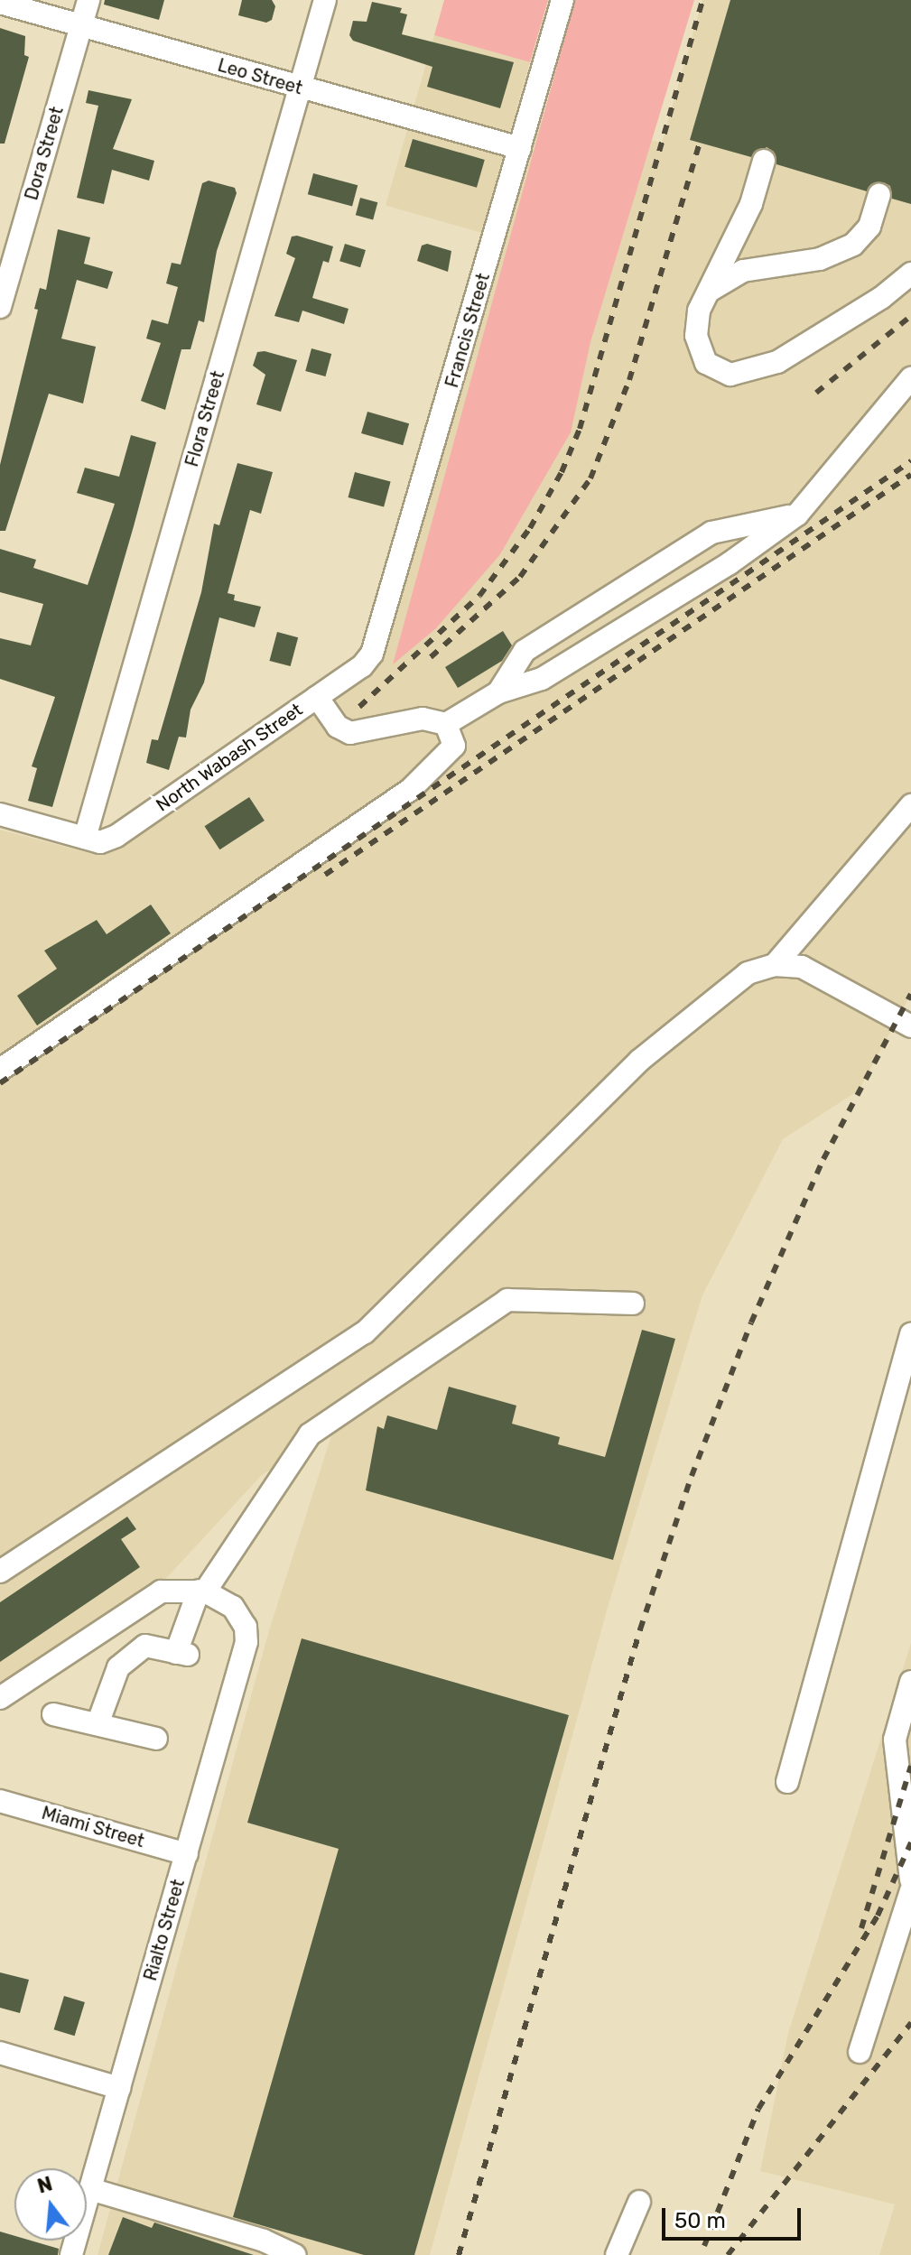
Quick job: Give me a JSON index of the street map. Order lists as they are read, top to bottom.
{
  "streets": {
    "street": [
      "Leo Street",
      "Dora Street",
      "Francis Street",
      "Flora Street",
      "North Wabash Street",
      "Miami Street",
      "Rialto Street"
    ]
  },
  "crossings": [
    ["Leo Street", "Dora Street"],
    ["Leo Street", "Francis Street"],
    ["Leo Street", "Flora Street"],
    ["Francis Street", "North Wabash Street"],
    ["Flora Street", "North Wabash Street"],
    ["Miami Street", "Rialto Street"]
  ],
  "scale_bar": "50 m",
  "north": "top"
}
